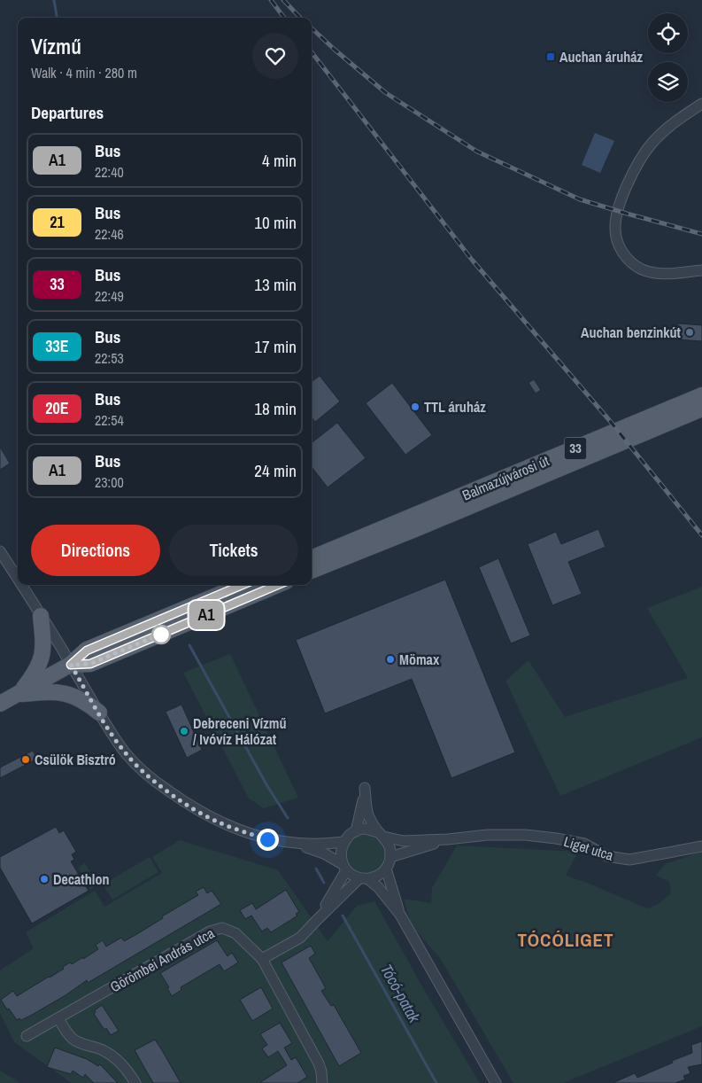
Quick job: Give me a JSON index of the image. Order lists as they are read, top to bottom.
{
  "streets": {
    "main road": ["33", "Balmazújvárosi út"],
    "street": ["Liget utca", "Görömbei András utca"]
  },
  "districts": ["TÓCÓLIGET"],
  "water": ["Tócó-patak"],
  "places": {
    "transit": ["Auchan áruház"],
    "other": [
      "Auchan benzinkút",
      "TTL áruház",
      "Mömax",
      "Debreceni Vízmű / Ivóvíz Hálózat",
      "Csülök Bisztró",
      "Decathlon"
    ]
  },
  "lines": ["bus line A1"],
  "page": {
    "on_map": "A1",
    "heading": [
      ["Vízmű", "Walk · 4 min · 280 m"],
      "Departures"
    ],
    "list": [
      {
        "mark": "A1",
        "name": "Bus",
        "note": "22:40",
        "value": "4 min"
      },
      {
        "mark": "21",
        "name": "Bus",
        "note": "22:46",
        "value": "10 min"
      },
      {
        "mark": "33",
        "name": "Bus",
        "note": "22:49",
        "value": "13 min"
      },
      {
        "mark": "33E",
        "name": "Bus",
        "note": "22:53",
        "value": "17 min"
      },
      {
        "mark": "20E",
        "name": "Bus",
        "note": "22:54",
        "value": "18 min"
      },
      {
        "mark": "A1",
        "name": "Bus",
        "note": "23:00",
        "value": "24 min"
      }
    ],
    "buttons": ["Directions", "Tickets"]
  }
}
